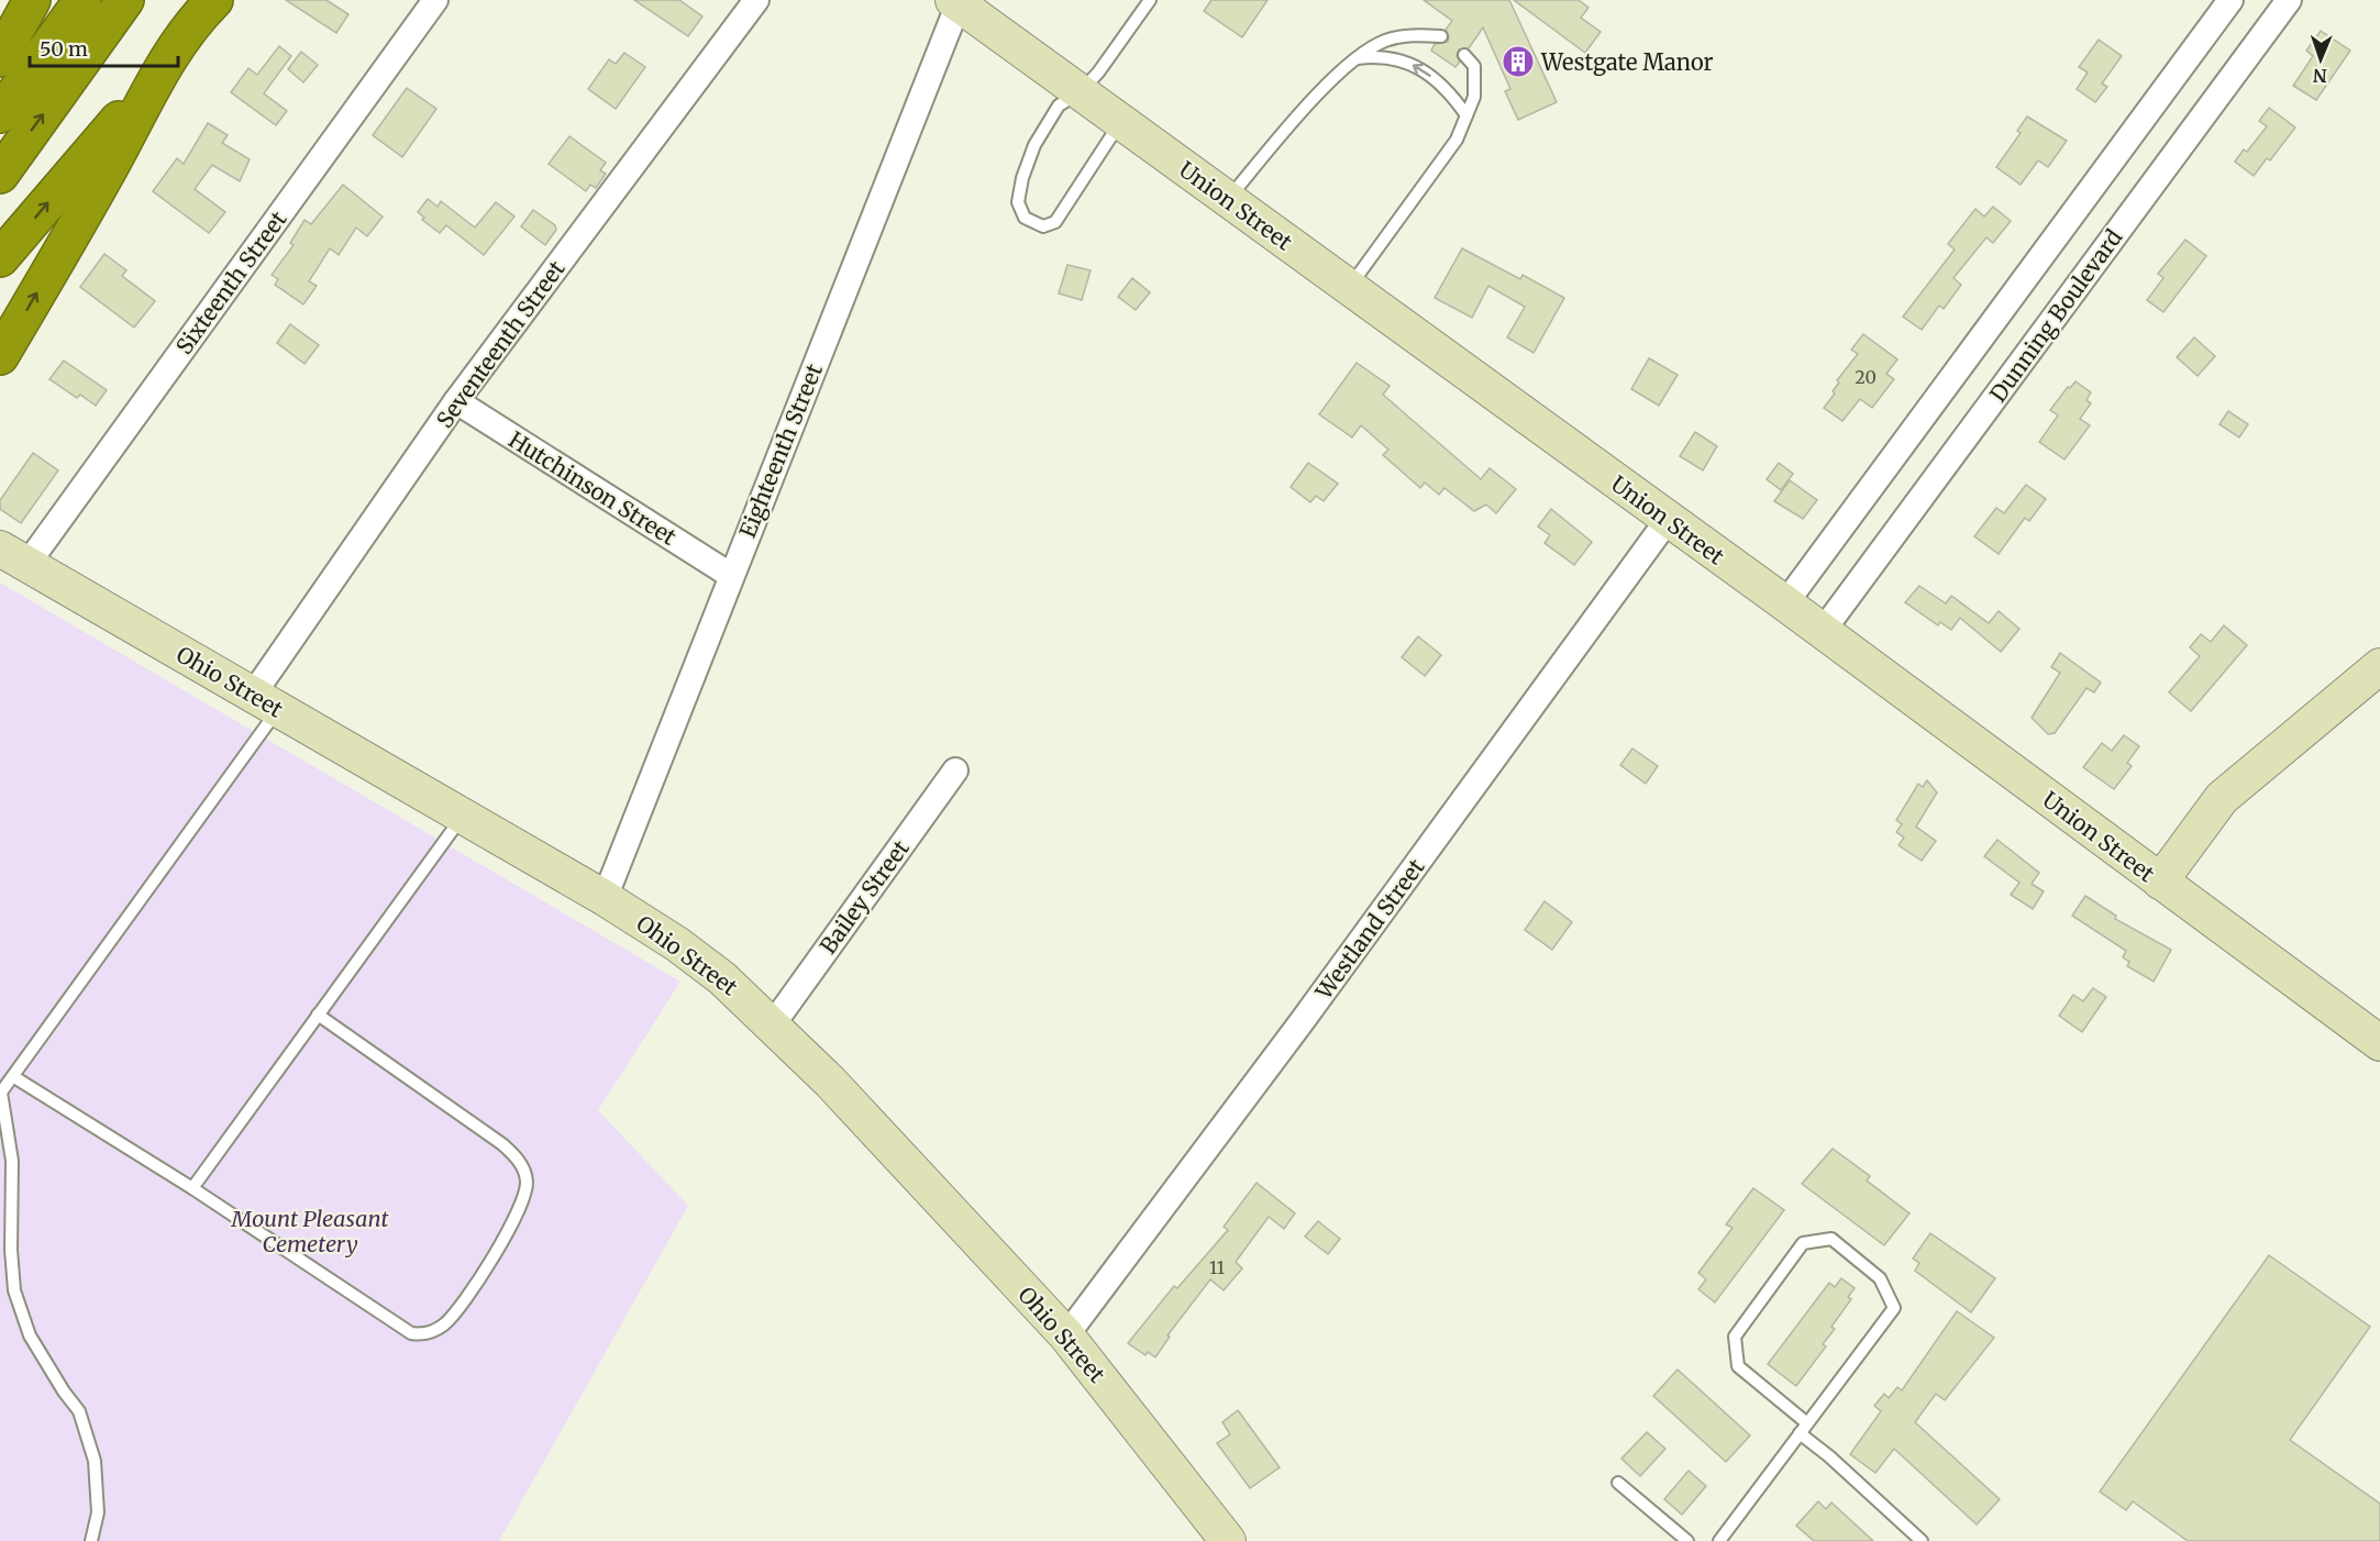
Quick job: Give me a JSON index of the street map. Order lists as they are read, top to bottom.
{
  "streets": {
    "main road": ["Union Street", "Ohio Street"],
    "street": [
      "Sixteenth Street",
      "Dunning Boulevard",
      "Seventeenth Street",
      "Eighteenth Street",
      "Hutchinson Street",
      "Bailey Street",
      "Westland Street"
    ]
  },
  "crossings": [
    ["Union Street", "Dunning Boulevard"],
    ["Union Street", "Eighteenth Street"],
    ["Union Street", "Westland Street"],
    ["Sixteenth Street", "Ohio Street"],
    ["Seventeenth Street", "Hutchinson Street"],
    ["Seventeenth Street", "Ohio Street"],
    ["Eighteenth Street", "Hutchinson Street"],
    ["Eighteenth Street", "Ohio Street"],
    ["Ohio Street", "Bailey Street"],
    ["Ohio Street", "Westland Street"]
  ],
  "parks": ["Mount Pleasant Cemetery"],
  "places": {
    "building": ["Westgate Manor"]
  },
  "house_numbers": ["20", "11"],
  "scale_bar": "50 m",
  "north": "bottom"
}
